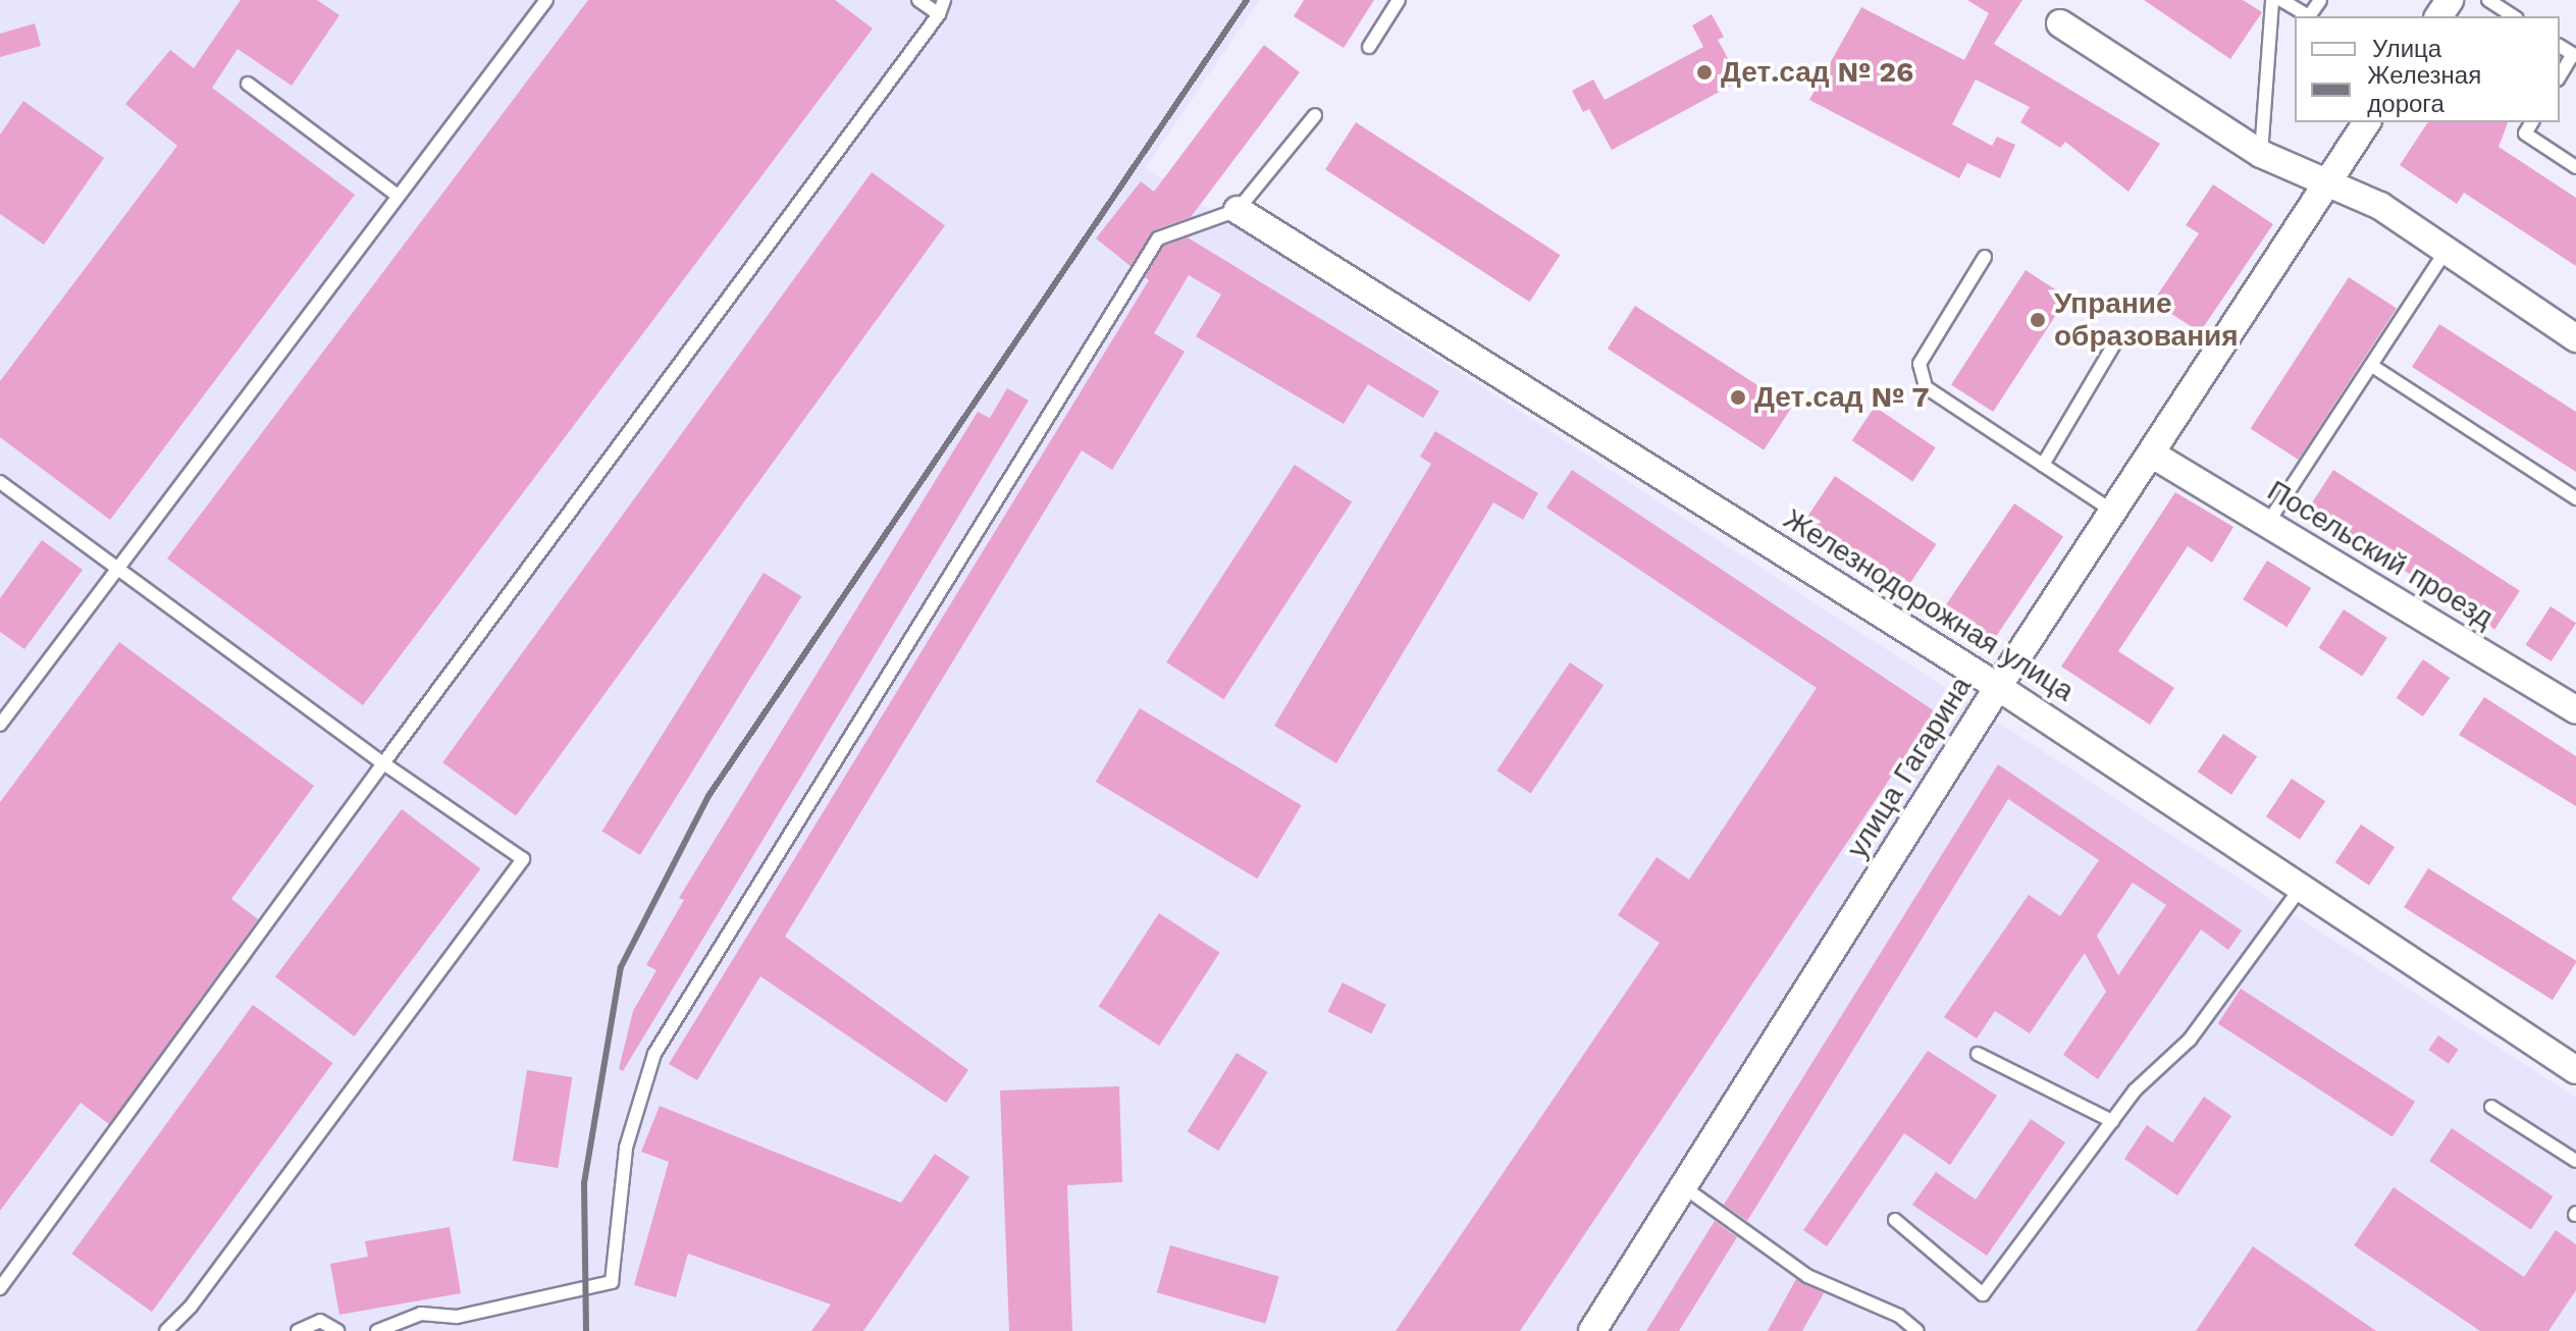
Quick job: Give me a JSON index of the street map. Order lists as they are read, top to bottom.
{
  "streets": {
    "street": ["Посельский проезд", "Железнодорожная улица", "улица Гагарина"]
  },
  "crossings": [
    ["Посельский проезд", "улица Гагарина"],
    ["Железнодорожная улица", "улица Гагарина"]
  ],
  "places": ["Дет.сад № 26", "Упрание образования", "Дет.сад № 7"],
  "legend": ["Улица", "Железная дорога"]
}
